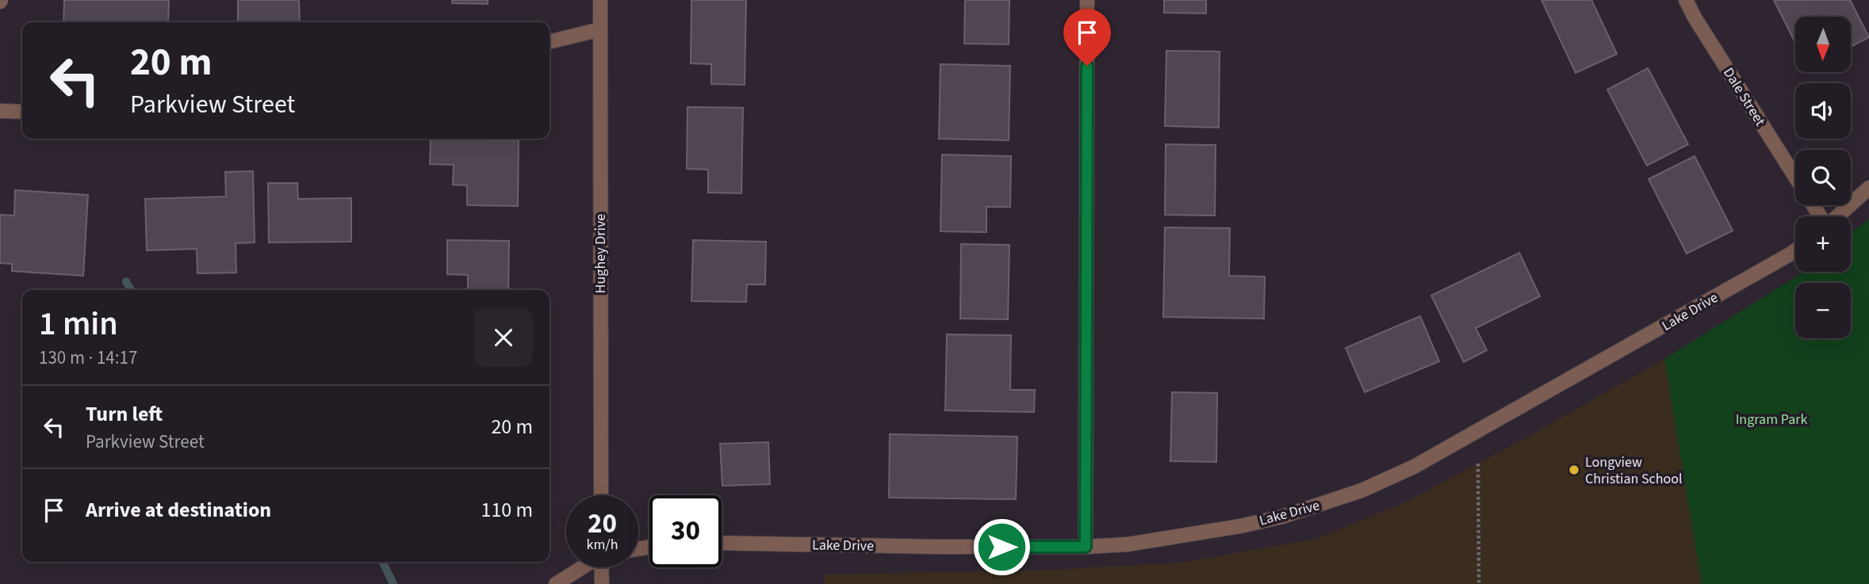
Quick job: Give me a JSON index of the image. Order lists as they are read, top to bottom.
{
  "streets": {
    "street": ["Dale Street", "Hughey Drive", "Lake Drive"]
  },
  "parks": ["Ingram Park"],
  "places": ["Longview Christian School"],
  "north": "bottom",
  "page": {
    "map_buttons": ["+", "−"],
    "turn": ["20 m", "Parkview Street"],
    "heading": ["1 min", "130 m · 14:17"],
    "list": [
      {
        "name": "Turn left",
        "note": "Parkview Street",
        "value": "20 m"
      },
      {
        "name": "Arrive at destination",
        "value": "110 m"
      }
    ],
    "speed": "20 km/h",
    "limit": "30"
  }
}
